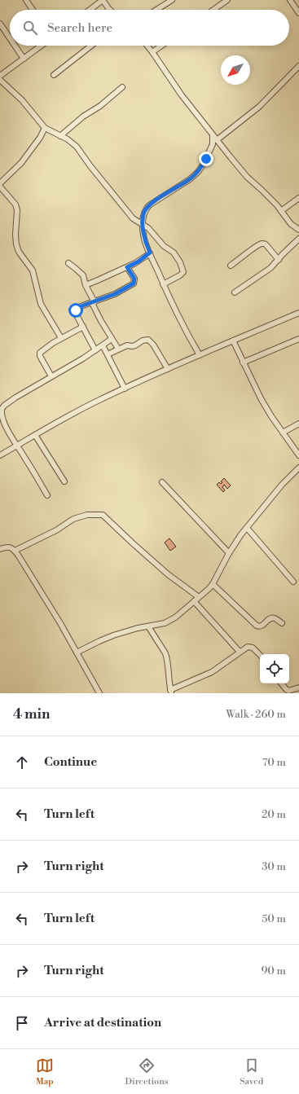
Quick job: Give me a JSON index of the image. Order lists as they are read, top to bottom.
{
  "north": "bottom left",
  "page": {
    "search": "Search here",
    "heading": ["4 min", "Walk · 260 m"],
    "list": [
      ["Continue", "70 m"],
      ["Turn left", "20 m"],
      ["Turn right", "30 m"],
      ["Turn left", "50 m"],
      ["Turn right", "90 m"],
      "Arrive at destination"
    ],
    "nav": ["Map", "Directions", "Saved"]
  }
}
